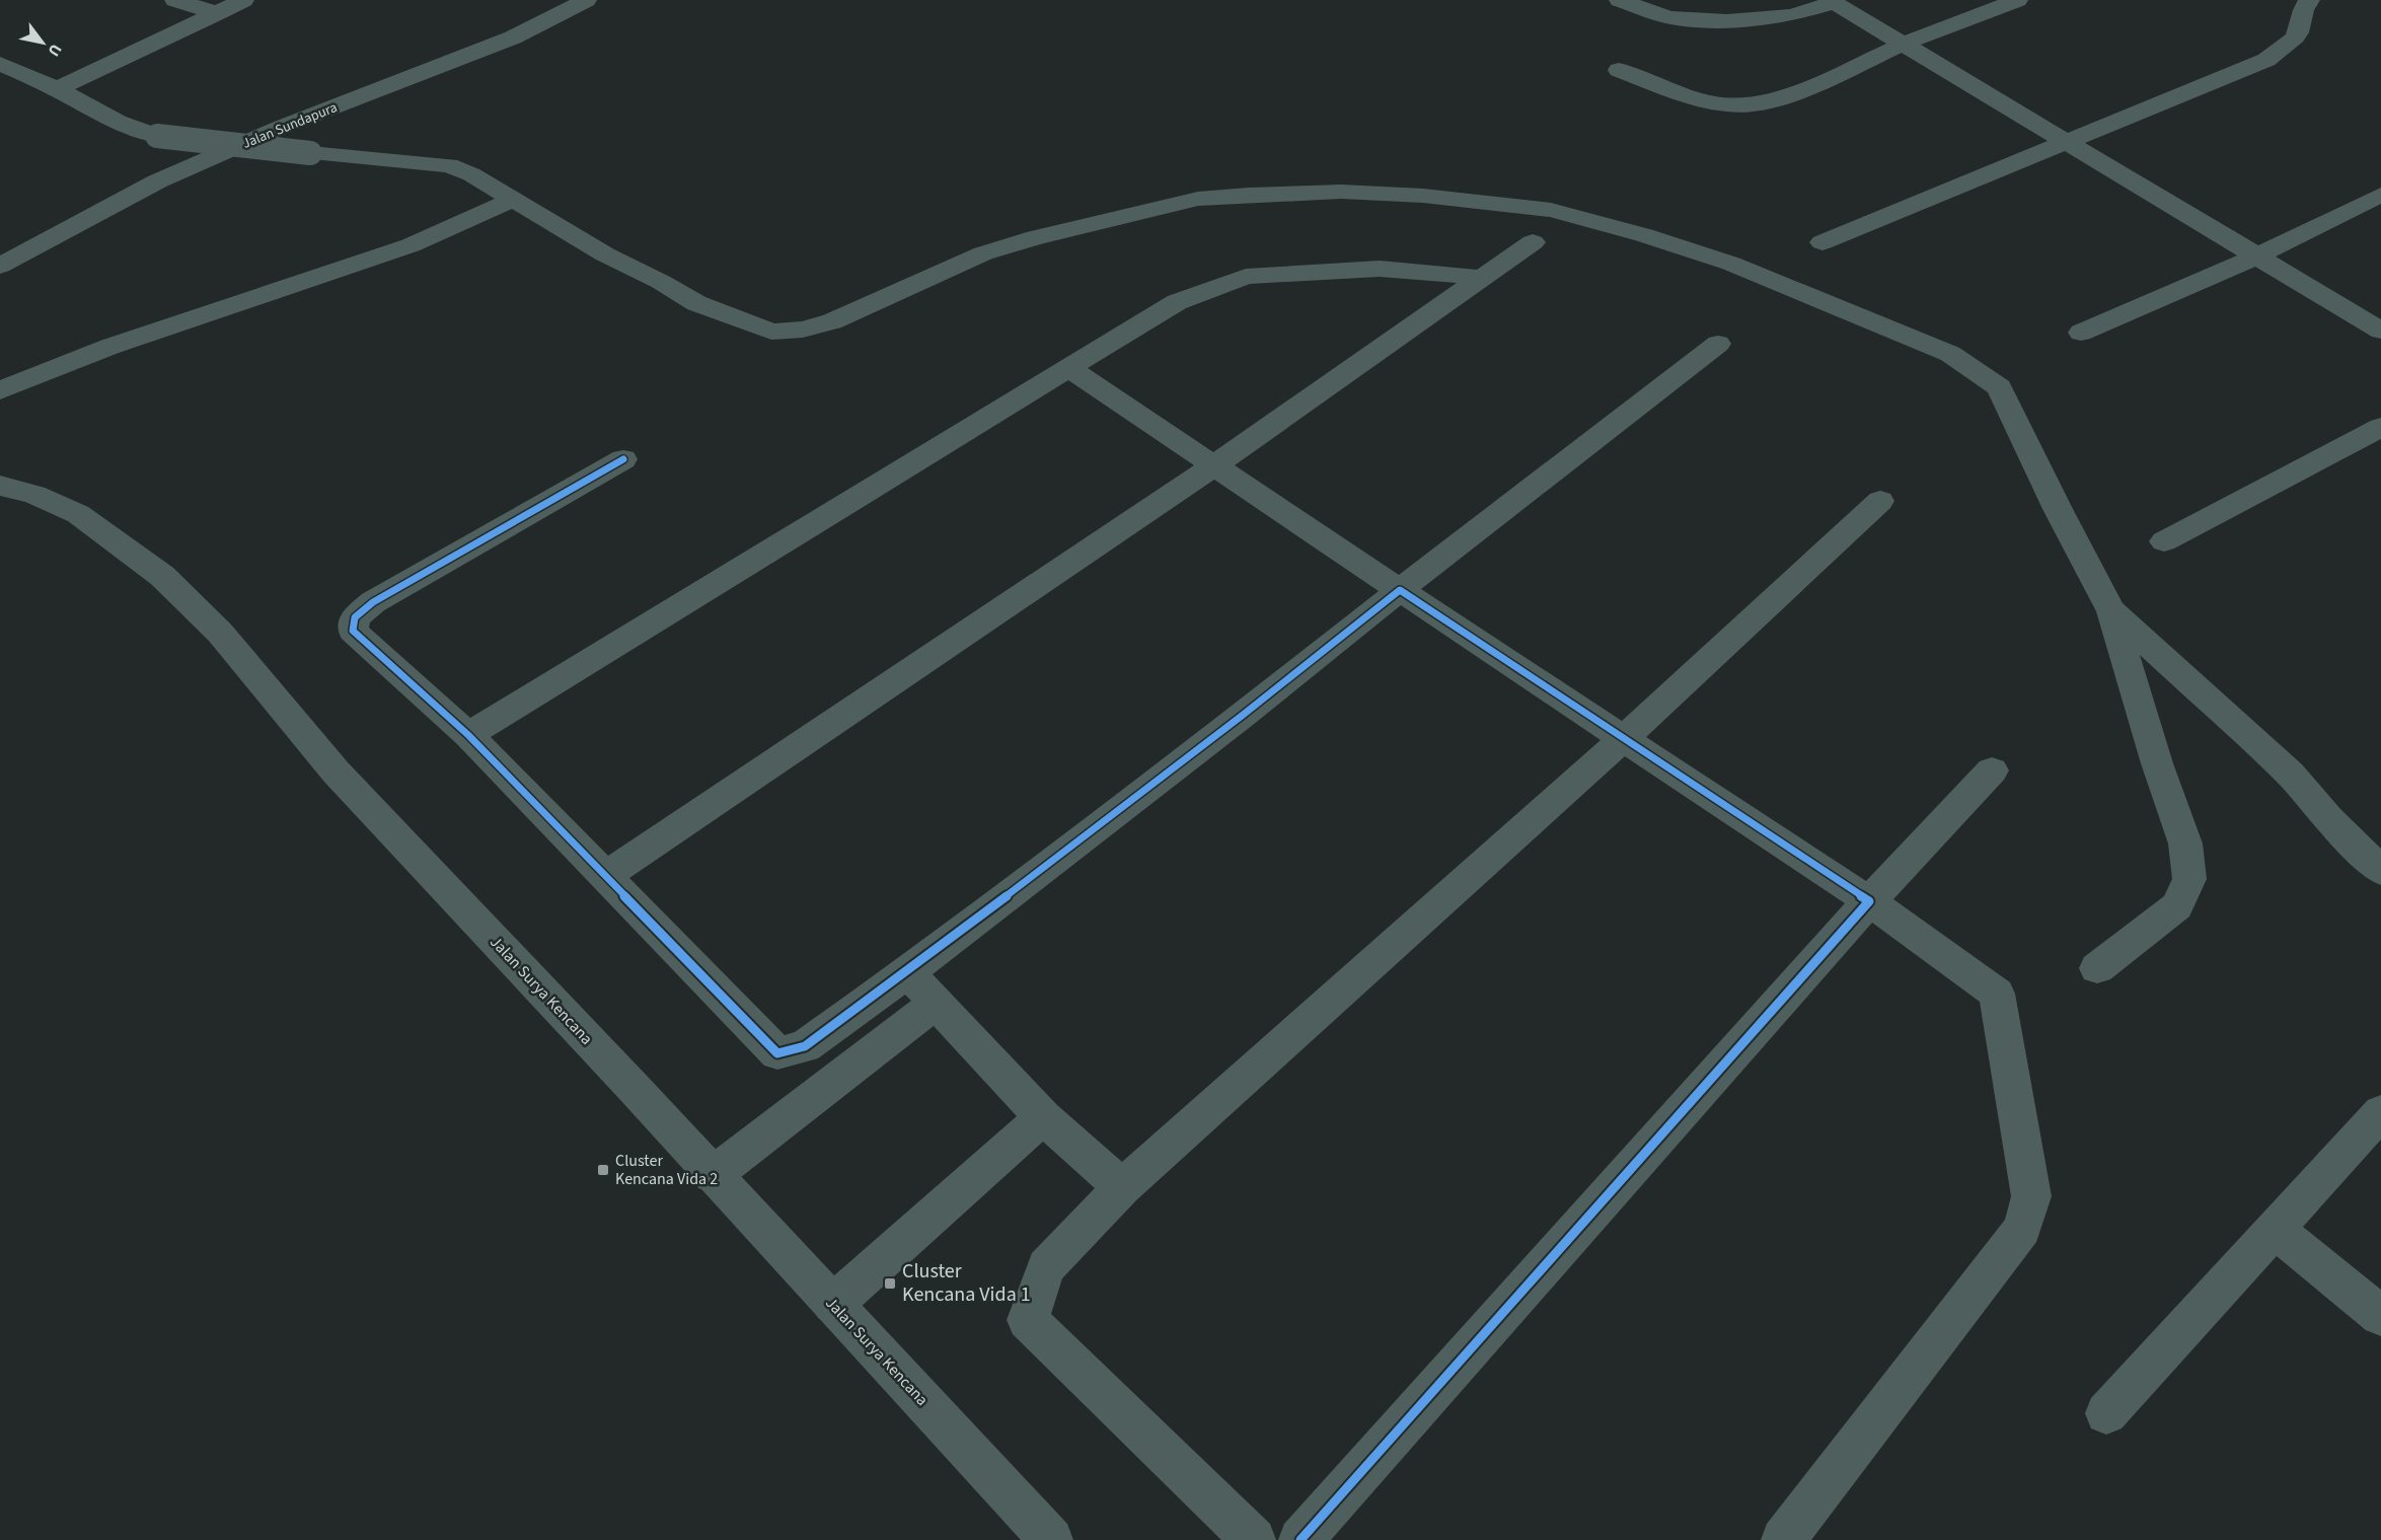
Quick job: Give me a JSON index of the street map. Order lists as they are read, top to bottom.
{
  "streets": {
    "street": ["Jalan Sundapura", "Jalan Surya Kencana"]
  },
  "places": {
    "transit": ["Cluster Kencana Vida 2", "Cluster Kencana Vida 1"]
  },
  "north": "bottom right"
}
